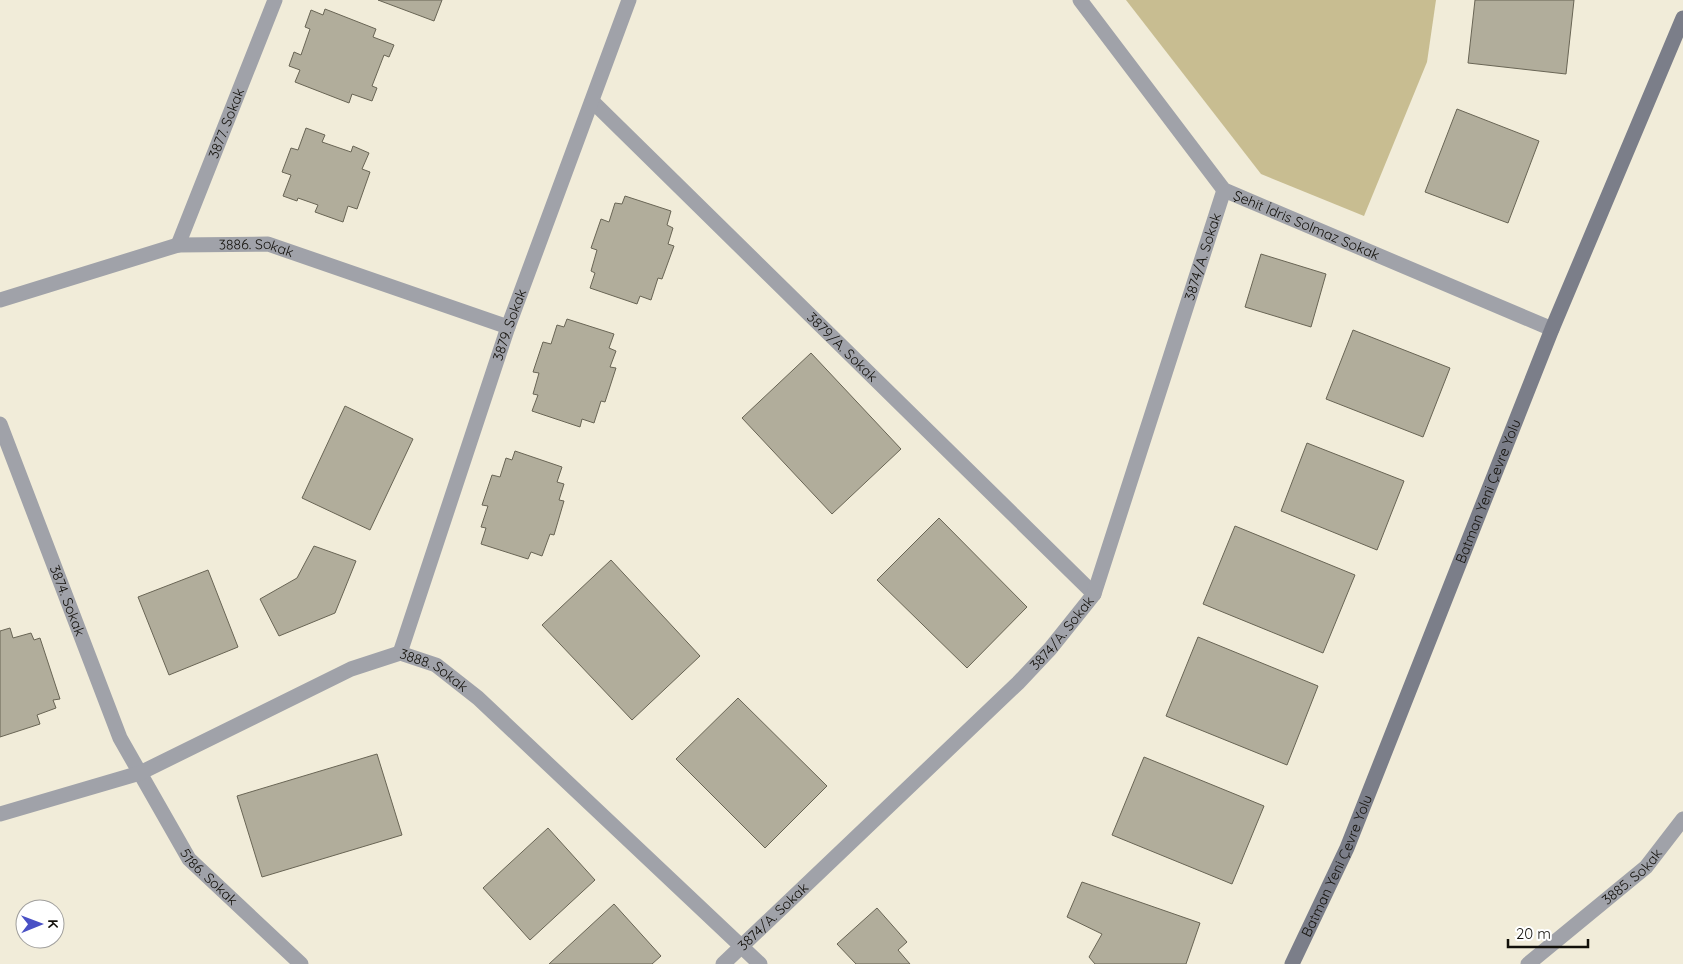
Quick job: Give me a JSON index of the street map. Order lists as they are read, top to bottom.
{
  "streets": {
    "street": [
      "3877. Sokak",
      "Şehit İdris Solmaz Sokak",
      "3886. Sokak",
      "3874/A. Sokak",
      "3879. Sokak",
      "3879/A. Sokak",
      "Batman Yeni Çevre Yolu",
      "3874. Sokak",
      "3888. Sokak",
      "3885. Sokak",
      "5186. Sokak"
    ]
  },
  "crossings": [
    ["3877. Sokak", "3886. Sokak"],
    ["Şehit İdris Solmaz Sokak", "3874/A. Sokak"],
    ["Şehit İdris Solmaz Sokak", "Batman Yeni Çevre Yolu"],
    ["3886. Sokak", "3879. Sokak"],
    ["3874/A. Sokak", "3879/A. Sokak"],
    ["3874/A. Sokak", "3888. Sokak"],
    ["3879. Sokak", "3879/A. Sokak"],
    ["3879. Sokak", "3888. Sokak"],
    ["3874. Sokak", "3888. Sokak"],
    ["3874. Sokak", "5186. Sokak"],
    ["3888. Sokak", "5186. Sokak"]
  ],
  "scale_bar": "20 m",
  "north": "right"
}
